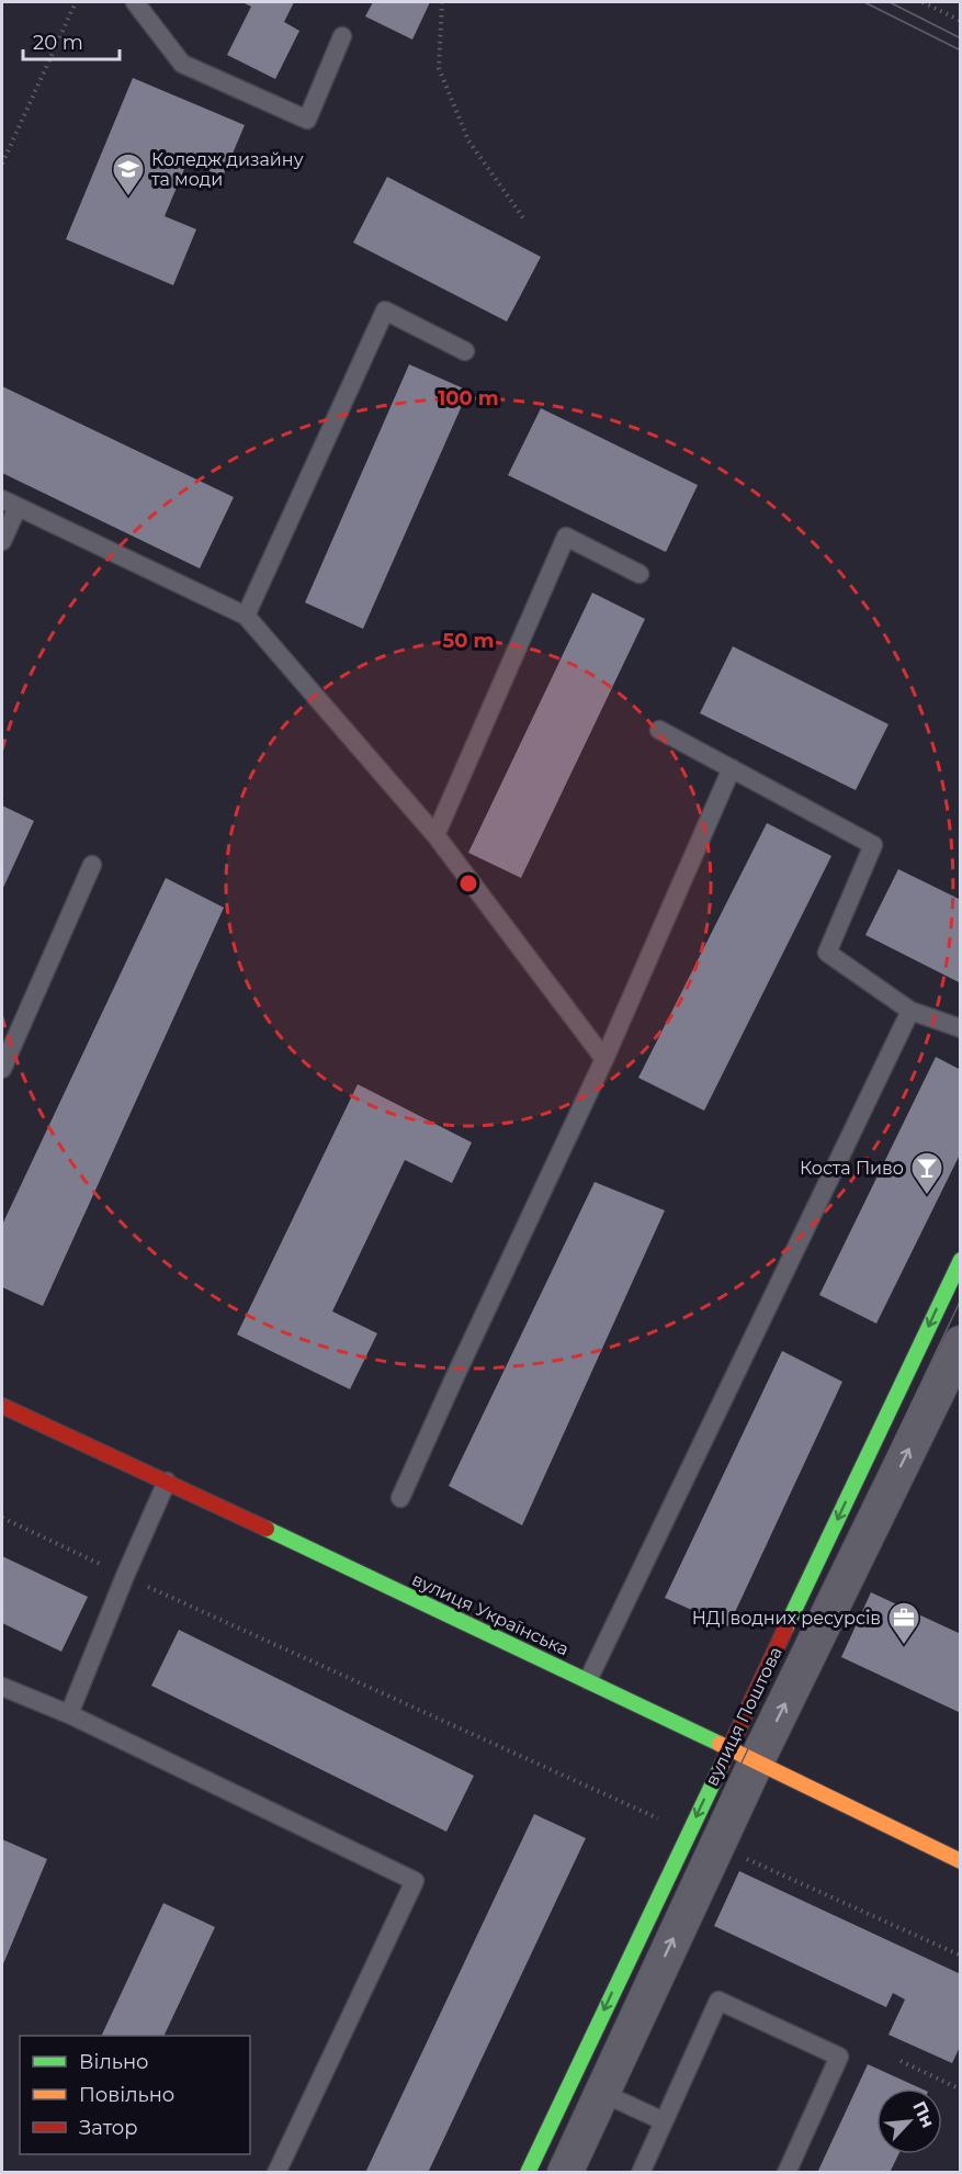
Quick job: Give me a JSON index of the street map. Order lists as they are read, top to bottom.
{
  "streets": {
    "main road": ["вулиця Українська", "вулиця Поштова"]
  },
  "crossings": [
    ["вулиця Українська", "вулиця Поштова"]
  ],
  "places": {
    "school or university": ["Коледж дизайну та моди"],
    "bar": ["Коста Пиво"],
    "office": ["НДІ водних ресурсів"]
  },
  "legend": ["Вільно", "Повільно", "Затор"],
  "scale_bar": "20 m",
  "north": "top right",
  "rings": ["100 m", "50 m"]
}
